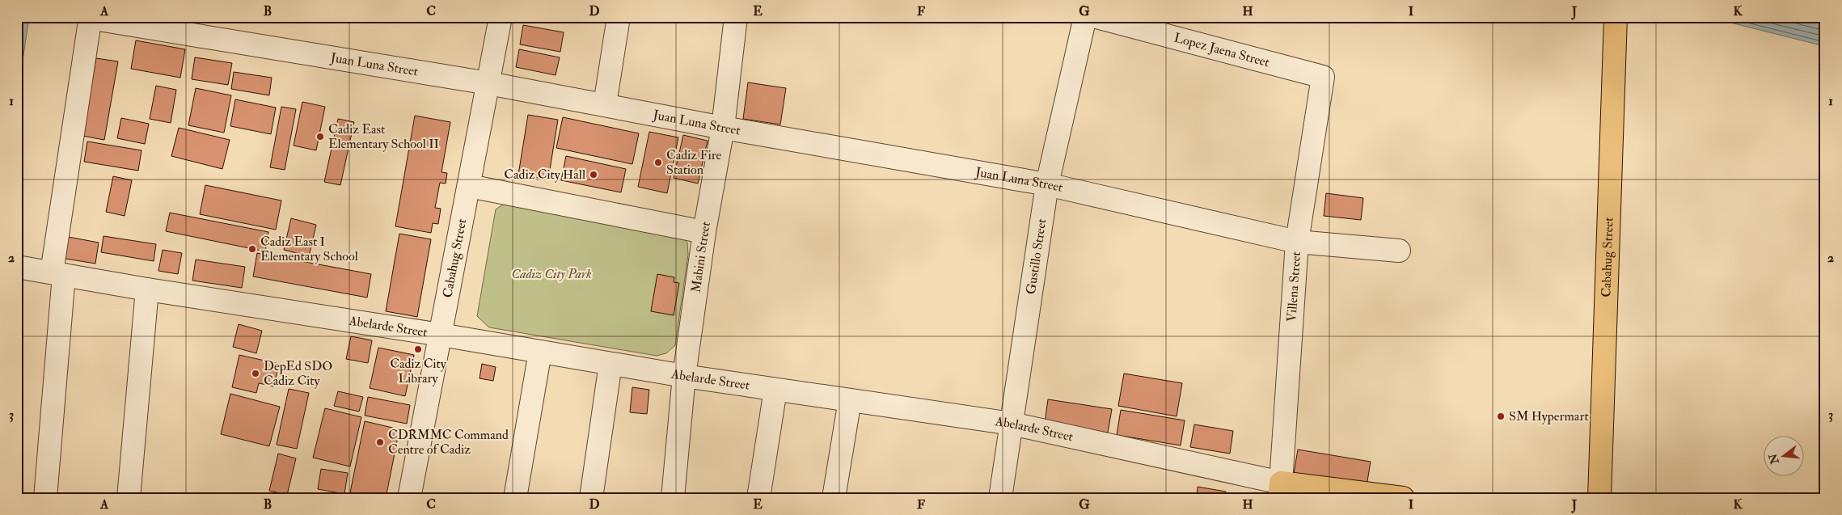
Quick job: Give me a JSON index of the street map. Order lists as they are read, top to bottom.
{
  "streets": {
    "main road": ["Cabahug Street", "Abelarde Street"],
    "street": [
      "Lopez Jaena Street",
      "Juan Luna Street",
      "Gustillo Street",
      "Mabini Street",
      "Villena Street"
    ]
  },
  "crossings": [
    ["Lopez Jaena Street", "Villena Street"],
    ["Juan Luna Street", "Gustillo Street"],
    ["Juan Luna Street", "Mabini Street"],
    ["Juan Luna Street", "Cabahug Street"],
    ["Juan Luna Street", "Villena Street"],
    ["Juan Luna Street", "Abelarde Street"],
    ["Gustillo Street", "Abelarde Street"],
    ["Mabini Street", "Abelarde Street"],
    ["Cabahug Street", "Abelarde Street"],
    ["Villena Street", "Abelarde Street"]
  ],
  "parks": ["Cadiz City Park"],
  "places": [
    "Cadiz East Elementary School II",
    "Cadiz Fire Station",
    "Cadiz City Hall",
    "Cadiz East I Elementary School",
    "Cadiz City Library",
    "DepEd SDO Cadiz City",
    "SM Hypermart",
    "CDRMMC Command Centre of Cadiz"
  ],
  "north": "left",
  "grid": {
    "columns": [
      "A",
      "B",
      "C",
      "D",
      "E",
      "F",
      "G",
      "H",
      "I",
      "J",
      "K"
    ],
    "rows": ["1", "2", "3"]
  }
}
